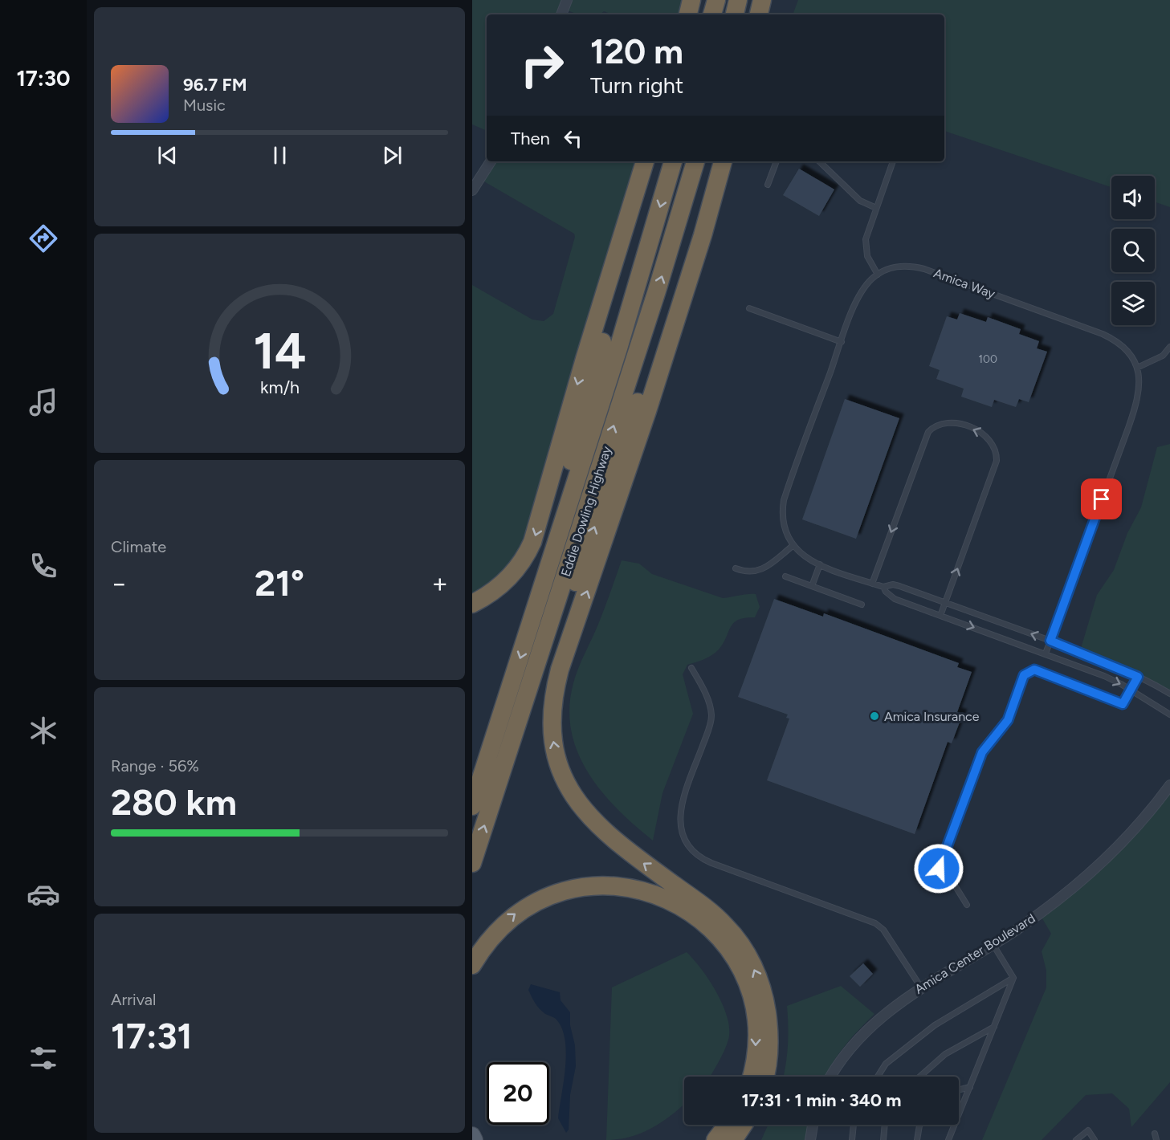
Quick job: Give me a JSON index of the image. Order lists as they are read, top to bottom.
{
  "streets": {
    "highway": ["Eddie Dowling Highway"],
    "street": ["Amica Center Boulevard"],
    "lane": ["Amica Way"]
  },
  "places": ["Amica Insurance"],
  "house_numbers": ["100"],
  "page": {
    "tabs": "17:30",
    "turn": ["120 m", "Turn right"],
    "song": ["96.7 FM", "Music"],
    "then": "Then",
    "tile": [
      "Climate",
      ["Range · 56%", "280 km"],
      ["Arrival", "17:31"]
    ],
    "heat": ["−", "21°", "+"],
    "limit": "20",
    "trip": "17:31 · 1 min · 340 m",
    "gauge": ["14", "km/h"]
  }
}
